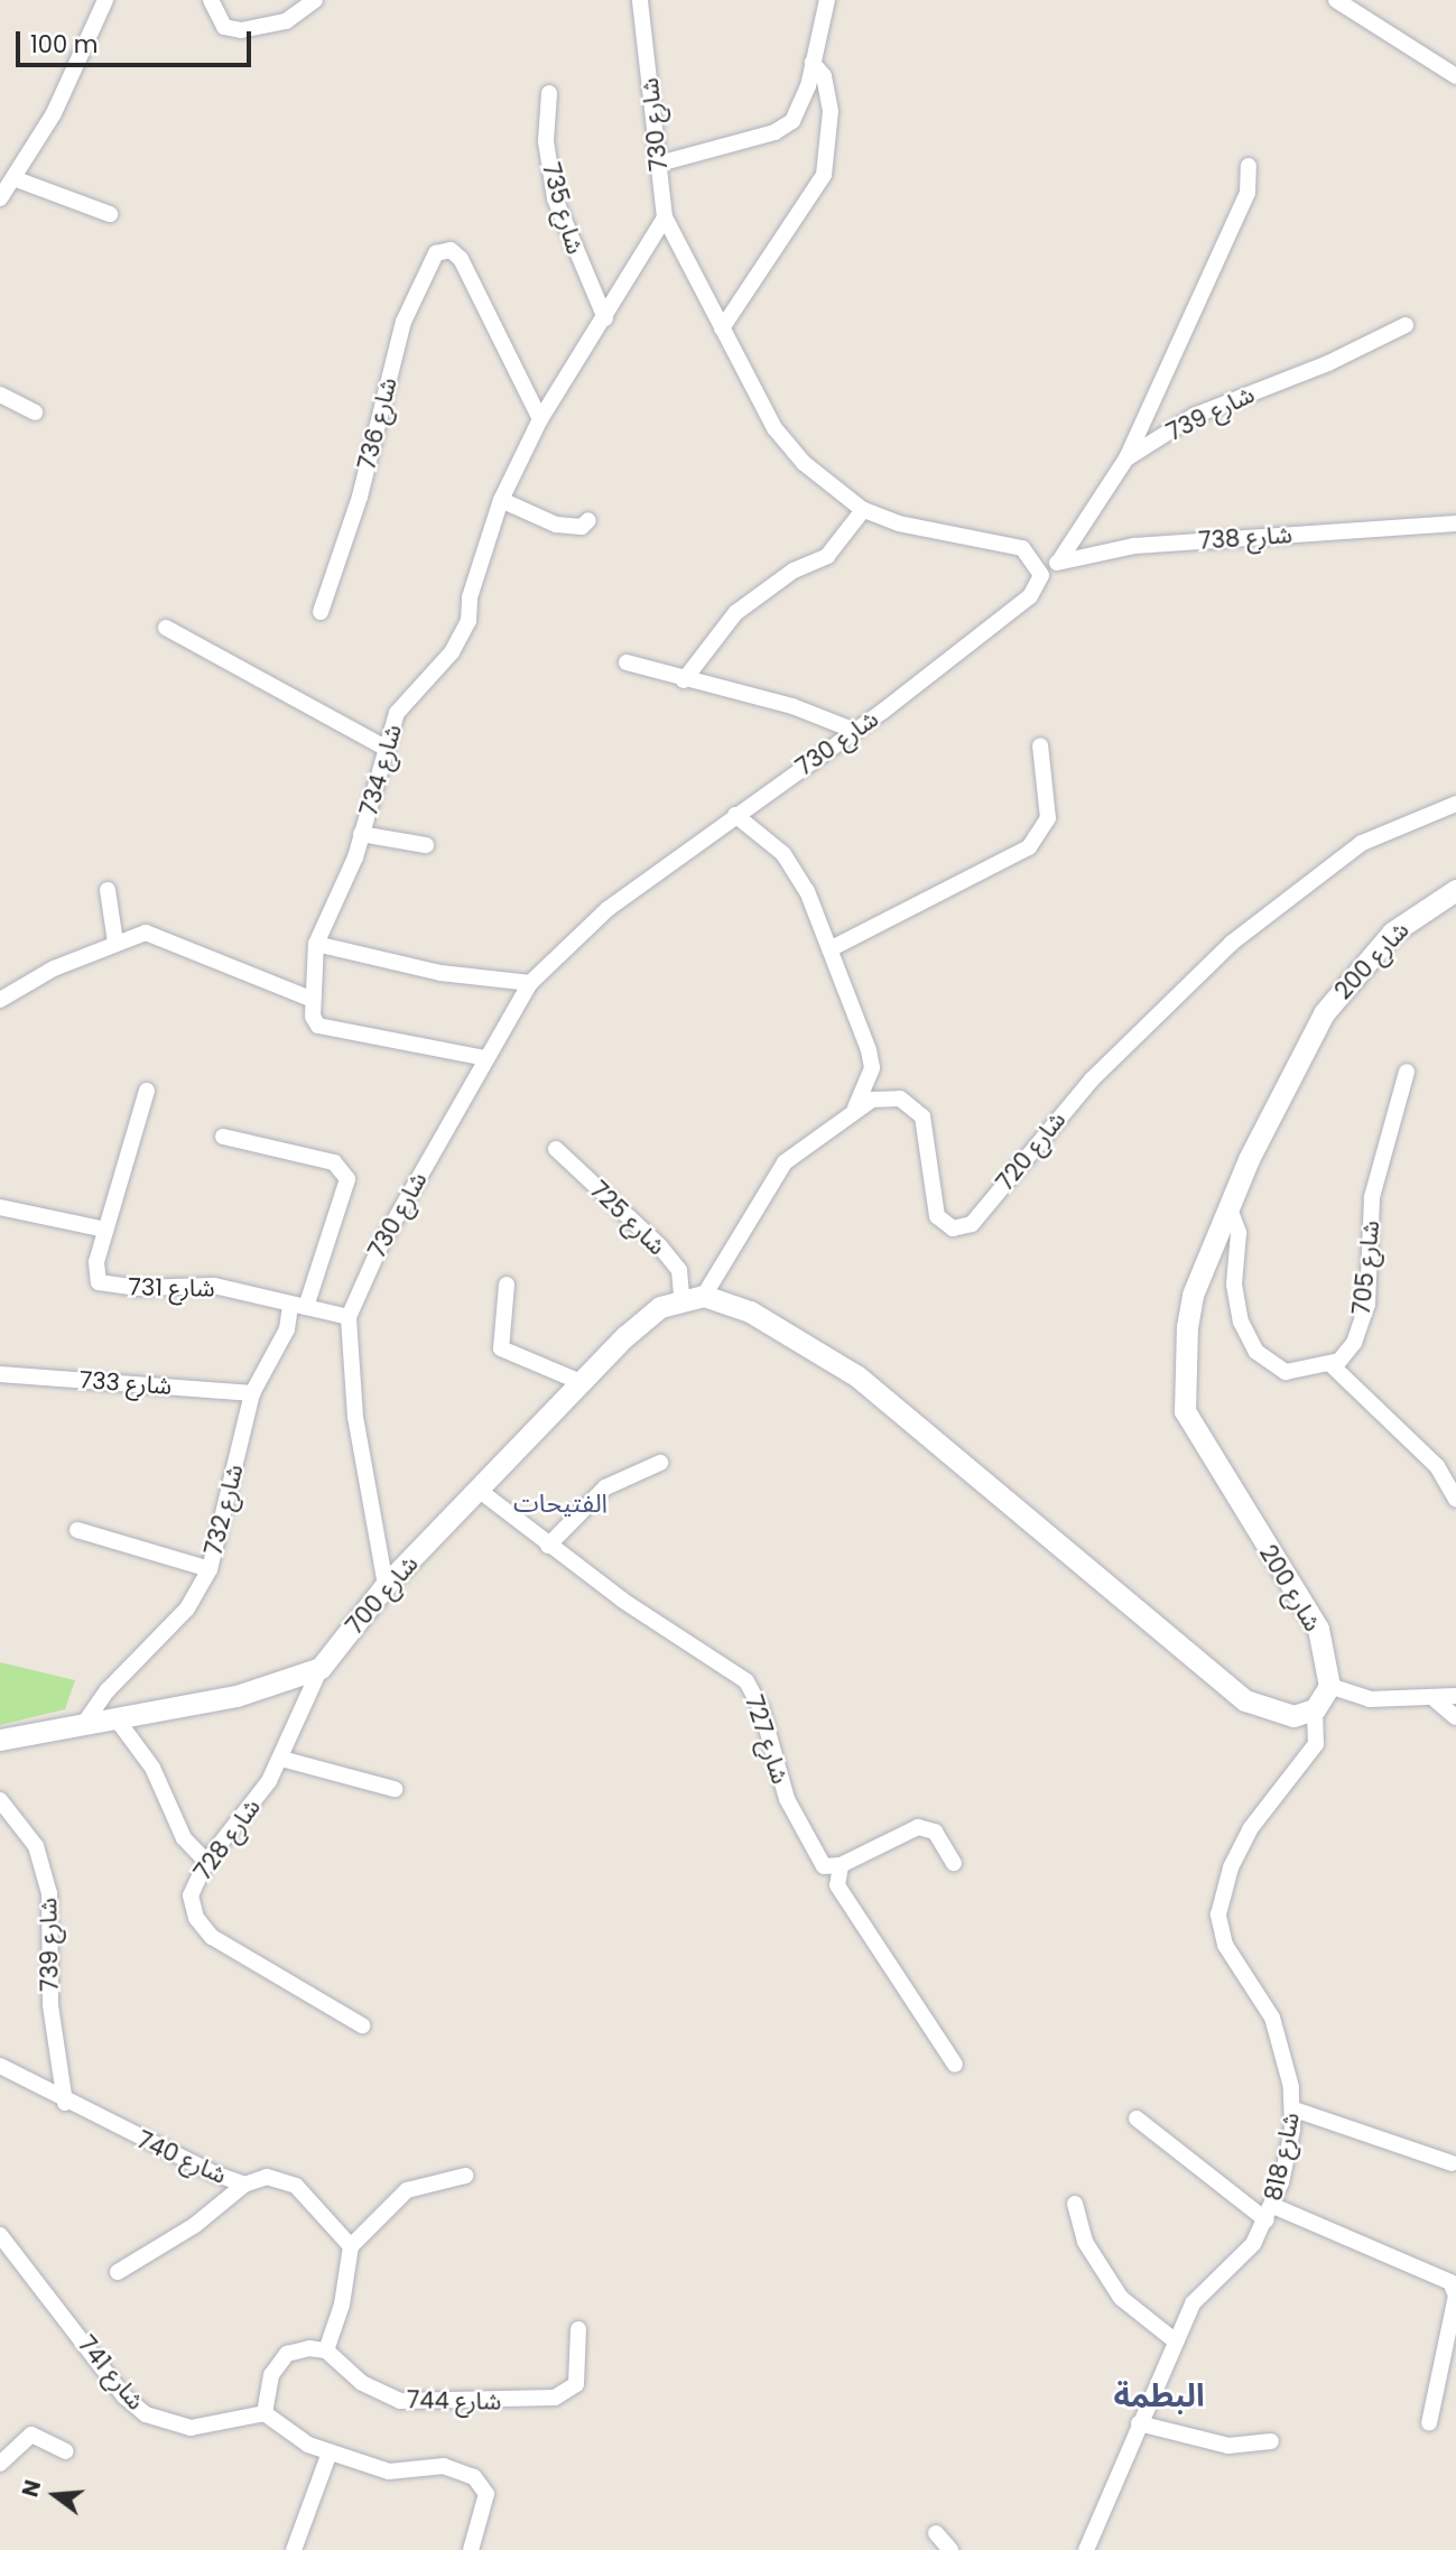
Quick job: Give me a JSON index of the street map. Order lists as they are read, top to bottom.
{
  "streets": {
    "main road": ["شارع 200", "شارع 700"],
    "street": [
      "شارع 730",
      "شارع 735",
      "شارع 739",
      "شارع 736",
      "شارع 738",
      "شارع 734",
      "شارع 720",
      "شارع 725",
      "شارع 705",
      "شارع 731",
      "شارع 733",
      "شارع 732",
      "شارع 727",
      "شارع 728",
      "شارع 818",
      "شارع 740",
      "شارع 741",
      "شارع 744"
    ]
  },
  "crossings": [
    ["شارع 730", "شارع 738"],
    ["شارع 730", "شارع 734"],
    ["شارع 730", "شارع 731"],
    ["شارع 735", "شارع 734"],
    ["شارع 739", "شارع 738"],
    ["شارع 739", "شارع 740"],
    ["شارع 736", "شارع 734"],
    ["شارع 720", "شارع 725"],
    ["شارع 720", "شارع 700"],
    ["شارع 725", "شارع 700"],
    ["شارع 731", "شارع 732"],
    ["شارع 733", "شارع 732"],
    ["شارع 700", "شارع 727"],
    ["شارع 700", "شارع 728"]
  ],
  "districts": ["الفتيحات", "البطمة"],
  "scale_bar": "100 m",
  "north": "left"
}
